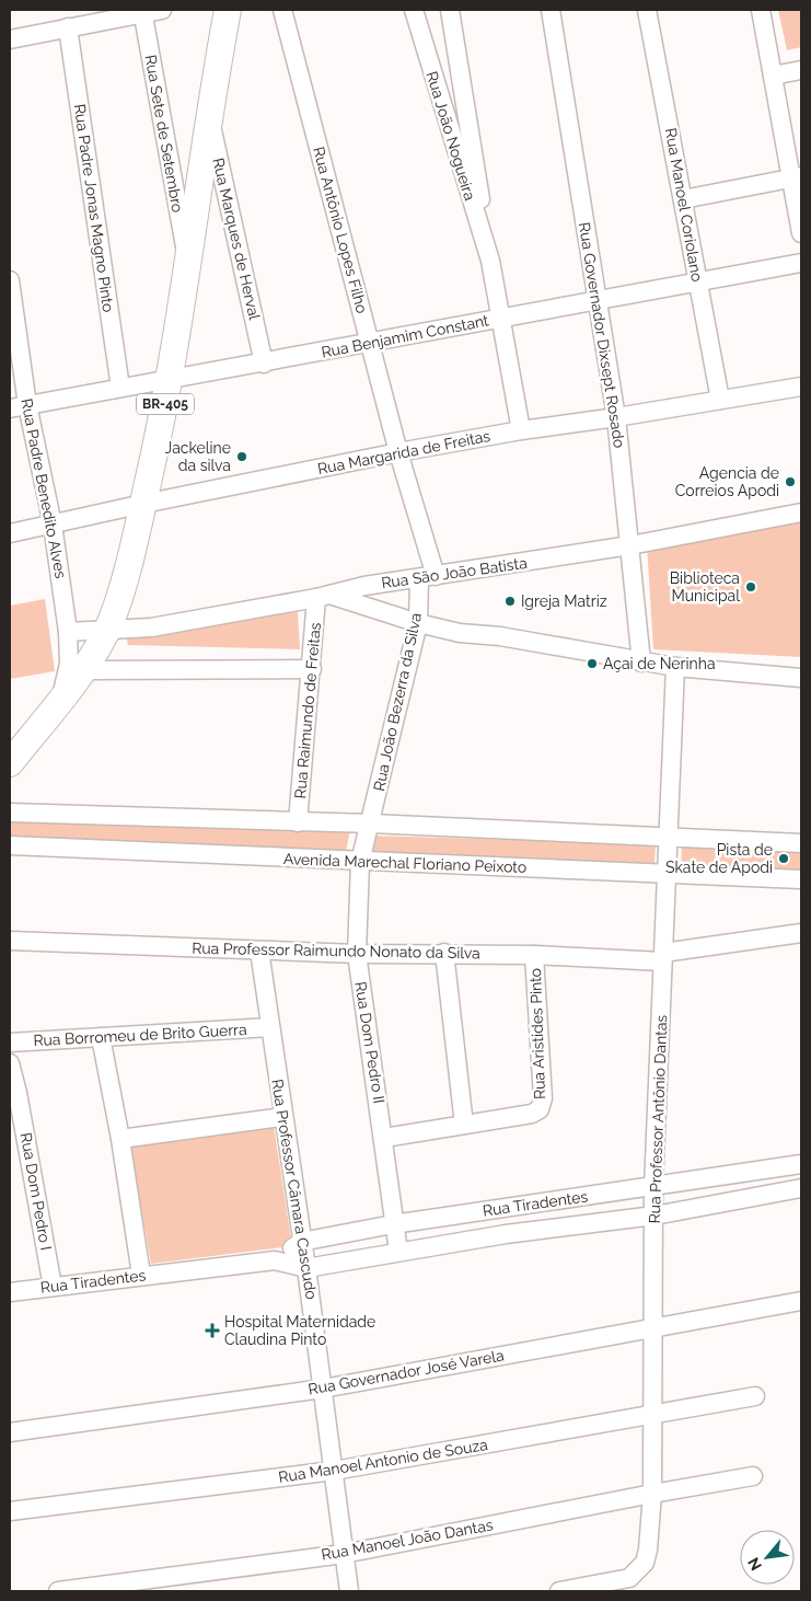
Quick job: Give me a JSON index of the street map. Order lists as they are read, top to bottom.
{
  "streets": {
    "highway": ["BR-405"],
    "street": [
      "Rua Sete de Setembro",
      "Rua João Nogueira",
      "Rua Manoel Coriolano",
      "Rua Padre Jonas Magno Pinto",
      "Rua Antônio Lopes Filho",
      "Rua Marques de Herval",
      "Rua Governador Dixsept Rosado",
      "Rua Benjamim Constant",
      "Rua Margarida de Freitas",
      "Rua Padre Benedito Alves",
      "Rua São João Batista",
      "Rua João Bezerra da Silva",
      "Rua Raimundo de Freitas",
      "Avenida Marechal Floriano Peixoto",
      "Rua Professor Raimundo Nonato da Silva",
      "Rua Aristides Pinto",
      "Rua Borromeu de Brito Guerra",
      "Rua Dom Pedro II",
      "Rua Professor Antônio Dantas",
      "Rua Professor Câmara Cascudo",
      "Rua Dom Pedro I",
      "Rua Tiradentes",
      "Rua Governador José Varela",
      "Rua Manoel Antonio de Souza",
      "Rua Manoel João Dantas"
    ]
  },
  "crossings": [
    ["Rua Sete de Setembro", "BR-405"],
    ["Rua João Nogueira", "Rua Benjamim Constant"],
    ["Rua João Nogueira", "Rua Margarida de Freitas"],
    ["Rua Manoel Coriolano", "Rua Benjamim Constant"],
    ["Rua Manoel Coriolano", "Rua Margarida de Freitas"],
    ["Rua Padre Jonas Magno Pinto", "Rua Benjamim Constant"],
    ["Rua Antônio Lopes Filho", "Rua Benjamim Constant"],
    ["Rua Antônio Lopes Filho", "Rua Margarida de Freitas"],
    ["Rua Antônio Lopes Filho", "Rua São João Batista"],
    ["Rua Antônio Lopes Filho", "Rua João Bezerra da Silva"],
    ["Rua Marques de Herval", "Rua Benjamim Constant"],
    ["Rua Marques de Herval", "BR-405"],
    ["Rua Governador Dixsept Rosado", "Rua Benjamim Constant"],
    ["Rua Governador Dixsept Rosado", "Rua Margarida de Freitas"],
    ["Rua Governador Dixsept Rosado", "Rua São João Batista"],
    ["Rua Benjamim Constant", "BR-405"],
    ["Rua Benjamim Constant", "Rua Padre Benedito Alves"],
    ["BR-405", "Rua Margarida de Freitas"],
    ["BR-405", "Rua Padre Benedito Alves"],
    ["BR-405", "Rua São João Batista"],
    ["Rua Margarida de Freitas", "Rua Padre Benedito Alves"],
    ["Rua Padre Benedito Alves", "Rua São João Batista"],
    ["Rua São João Batista", "Rua João Bezerra da Silva"],
    ["Rua São João Batista", "Rua Raimundo de Freitas"],
    ["Rua João Bezerra da Silva", "Avenida Marechal Floriano Peixoto"],
    ["Rua João Bezerra da Silva", "Rua Dom Pedro II"],
    ["Avenida Marechal Floriano Peixoto", "Rua Dom Pedro II"],
    ["Avenida Marechal Floriano Peixoto", "Rua Professor Antônio Dantas"],
    ["Rua Professor Raimundo Nonato da Silva", "Rua Aristides Pinto"],
    ["Rua Professor Raimundo Nonato da Silva", "Rua Dom Pedro II"],
    ["Rua Professor Raimundo Nonato da Silva", "Rua Professor Antônio Dantas"],
    ["Rua Professor Raimundo Nonato da Silva", "Rua Professor Câmara Cascudo"],
    ["Rua Borromeu de Brito Guerra", "Rua Professor Câmara Cascudo"],
    ["Rua Dom Pedro II", "Rua Tiradentes"],
    ["Rua Professor Antônio Dantas", "Rua Tiradentes"],
    ["Rua Professor Antônio Dantas", "Rua Governador José Varela"],
    ["Rua Professor Antônio Dantas", "Rua Manoel Antonio de Souza"],
    ["Rua Professor Antônio Dantas", "Rua Manoel João Dantas"],
    ["Rua Professor Câmara Cascudo", "Rua Tiradentes"],
    ["Rua Professor Câmara Cascudo", "Rua Governador José Varela"],
    ["Rua Professor Câmara Cascudo", "Rua Manoel Antonio de Souza"],
    ["Rua Professor Câmara Cascudo", "Rua Manoel João Dantas"],
    ["Rua Dom Pedro I", "Rua Tiradentes"]
  ],
  "places": {
    "other": [
      "Jackeline da silva",
      "Agencia de Correios Apodi",
      "Biblioteca Municipal",
      "Igreja Matriz",
      "Açai de Nerinha",
      "Pista de Skate de Apodi"
    ],
    "health": ["Hospital Maternidade Claudina Pinto"]
  },
  "north": "bottom left"
}
